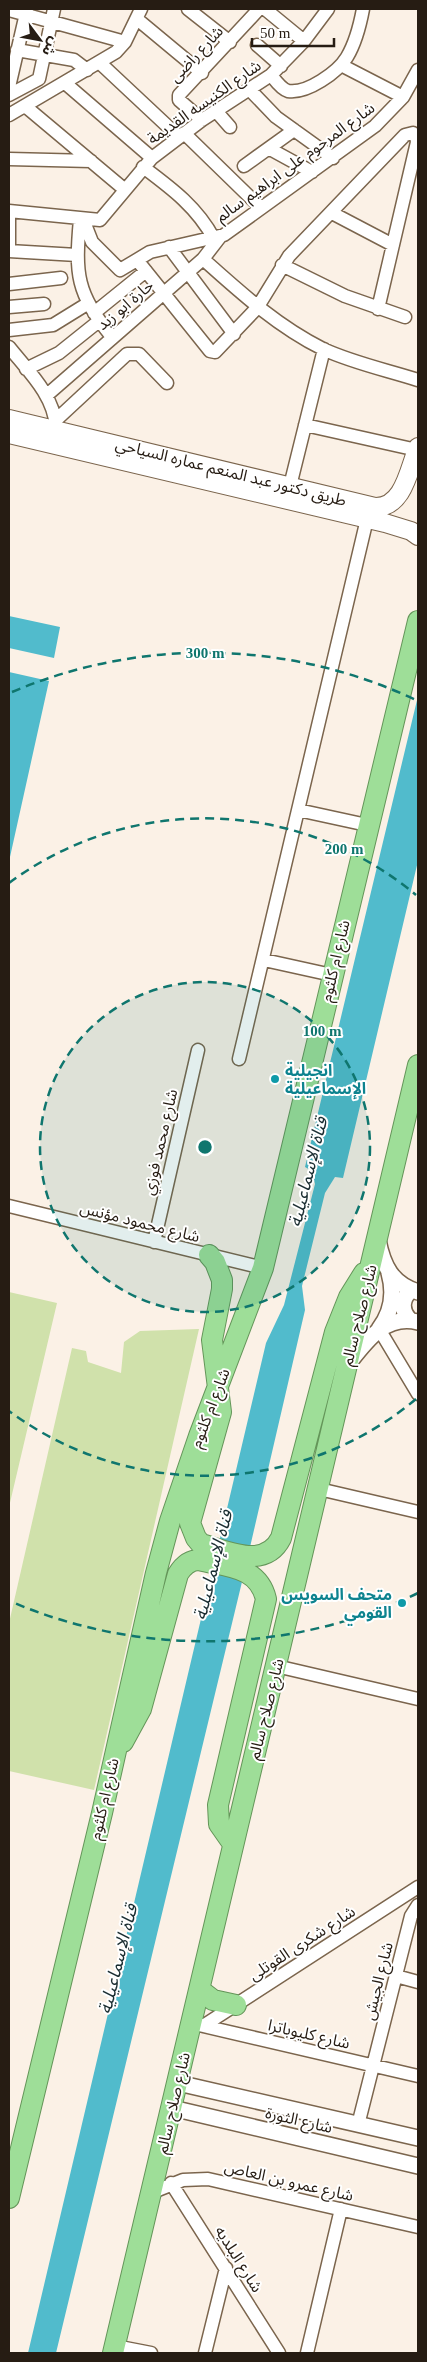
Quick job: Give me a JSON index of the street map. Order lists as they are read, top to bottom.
{
  "streets": {
    "highway": ["شارع ام كلثوم", "شارع صلاح سالم"],
    "main road": ["طريق دكتور عبد المنعم عماره السياحي"],
    "street": [
      "شارع راضى",
      "شارع الكنيسه القديمة",
      "شارع المرحوم على ابراهيم سالم",
      "حارة ابو زيد",
      "شارع محمد فوزي",
      "شارع محمود مؤنس",
      "شارع شكرى القوتلى",
      "شارع الجيش",
      "شارع كليوباترا",
      "شارع الثورة",
      "شارع عمرو بن العاص",
      "شارع البلديه"
    ]
  },
  "crossings": [
    ["شارع راضى", "شارع الكنيسه القديمة"],
    ["شارع الكنيسه القديمة", "شارع المرحوم على ابراهيم سالم"],
    ["شارع المرحوم على ابراهيم سالم", "حارة ابو زيد"],
    ["شارع ام كلثوم", "شارع محمود مؤنس"],
    ["شارع محمد فوزي", "شارع محمود مؤنس"],
    ["شارع صلاح سالم", "شارع شكرى القوتلى"],
    ["شارع صلاح سالم", "شارع كليوباترا"],
    ["شارع صلاح سالم", "شارع الثورة"],
    ["شارع صلاح سالم", "شارع عمرو بن العاص"],
    ["شارع شكرى القوتلى", "شارع كليوباترا"],
    ["شارع الجيش", "شارع كليوباترا"],
    ["شارع الجيش", "شارع الثورة"],
    ["شارع عمرو بن العاص", "شارع البلديه"]
  ],
  "water": ["قناة الإسماعيلية"],
  "places": ["انجيلية الإسماعيلية", "متحف السويس القومي"],
  "scale_bar": "50 m",
  "north": "bottom right",
  "rings": ["300 m", "200 m", "100 m"]
}
